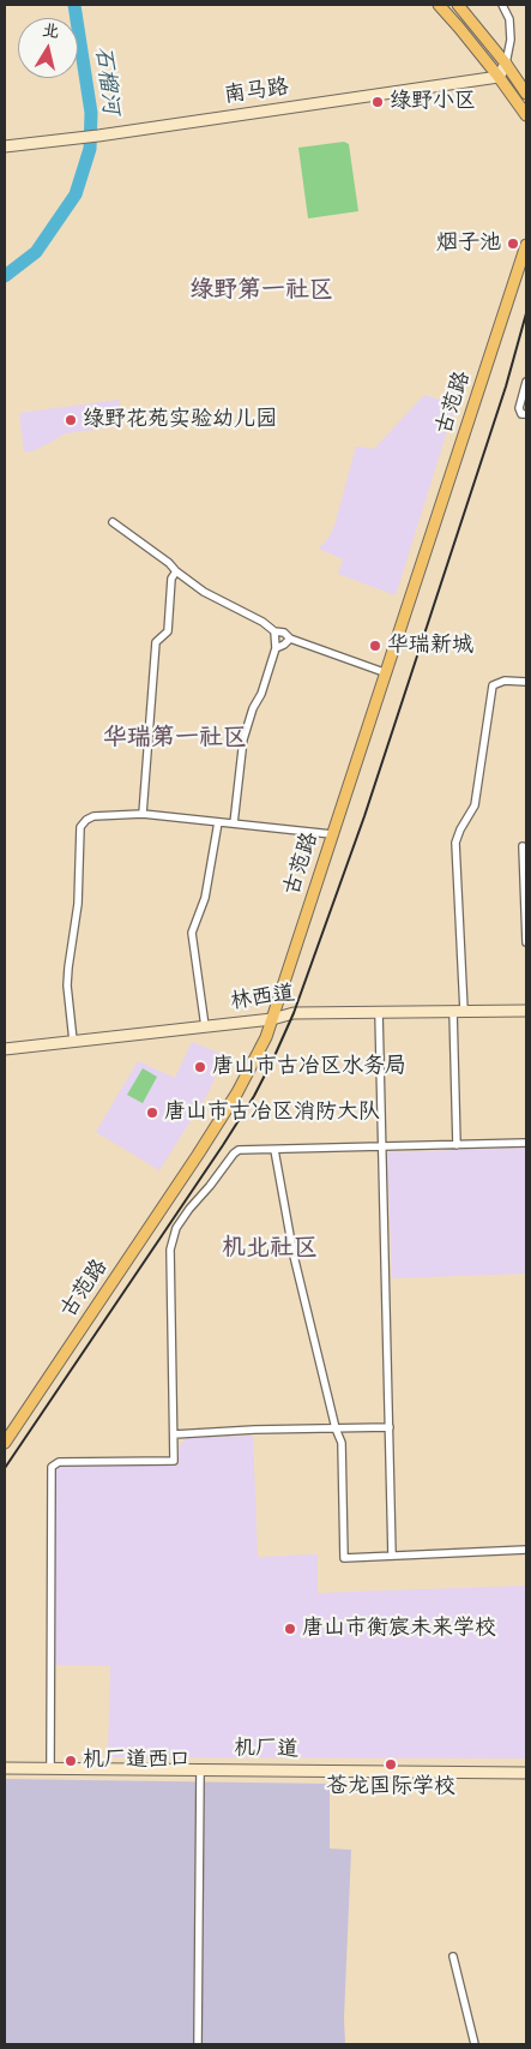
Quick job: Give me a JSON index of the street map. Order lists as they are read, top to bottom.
{
  "streets": {
    "main road": ["古范路"],
    "street": ["南马路", "林西道", "机厂道"]
  },
  "crossings": [
    ["古范路", "林西道"]
  ],
  "districts": ["绿野第一社区", "华瑞第一社区", "机北社区"],
  "water": ["石榴河"],
  "places": [
    "绿野小区",
    "烟子池",
    "绿野花苑实验幼儿园",
    "华瑞新城",
    "唐山市古冶区水务局",
    "唐山市古冶区消防大队",
    "唐山市衡宸未来学校",
    "机厂道西口",
    "苍龙国际学校"
  ],
  "north": "top"
}
